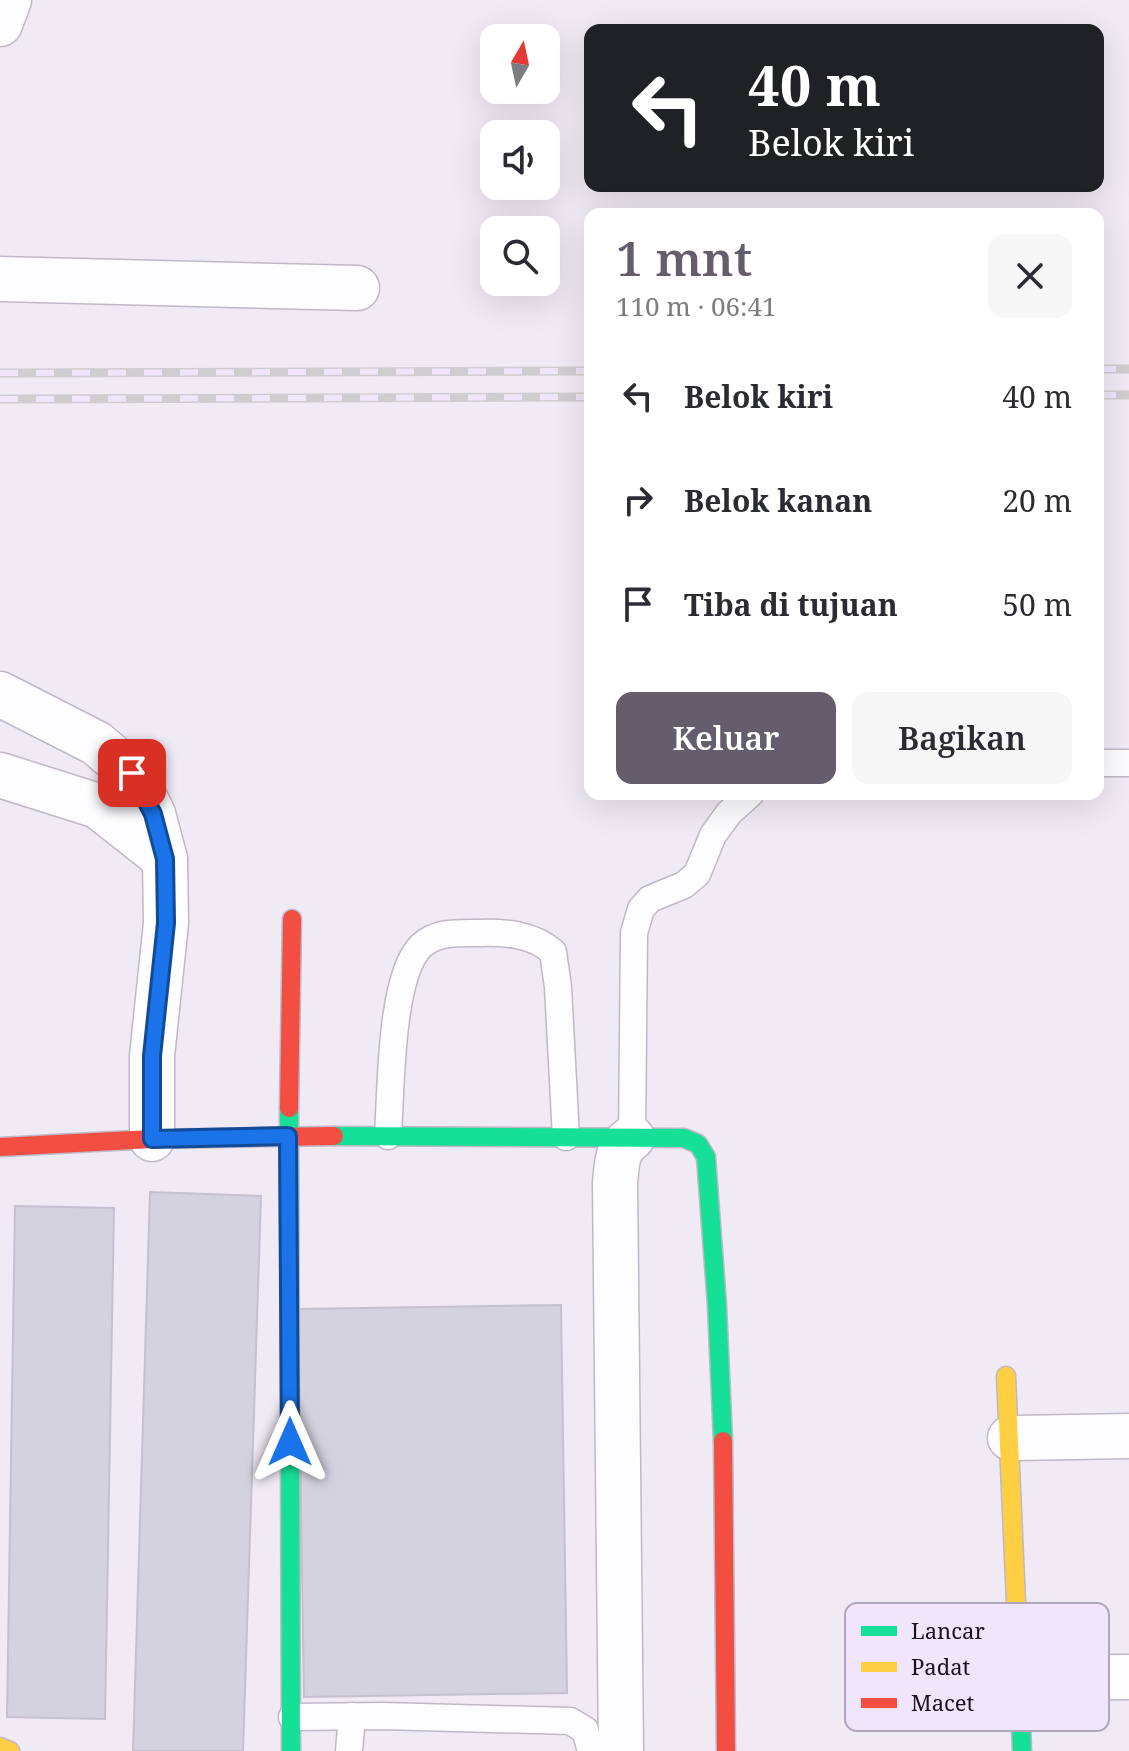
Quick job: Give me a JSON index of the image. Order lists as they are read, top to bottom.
{
  "legend": ["Lancar", "Padat", "Macet"],
  "north": "top",
  "page": {
    "turn": ["40 m", "Belok kiri"],
    "heading": ["1 mnt", "110 m · 06:41"],
    "list": [
      {
        "name": "Belok kiri",
        "value": "40 m"
      },
      {
        "name": "Belok kanan",
        "value": "20 m"
      },
      {
        "name": "Tiba di tujuan",
        "value": "50 m"
      }
    ],
    "buttons": ["Keluar", "Bagikan"]
  }
}
